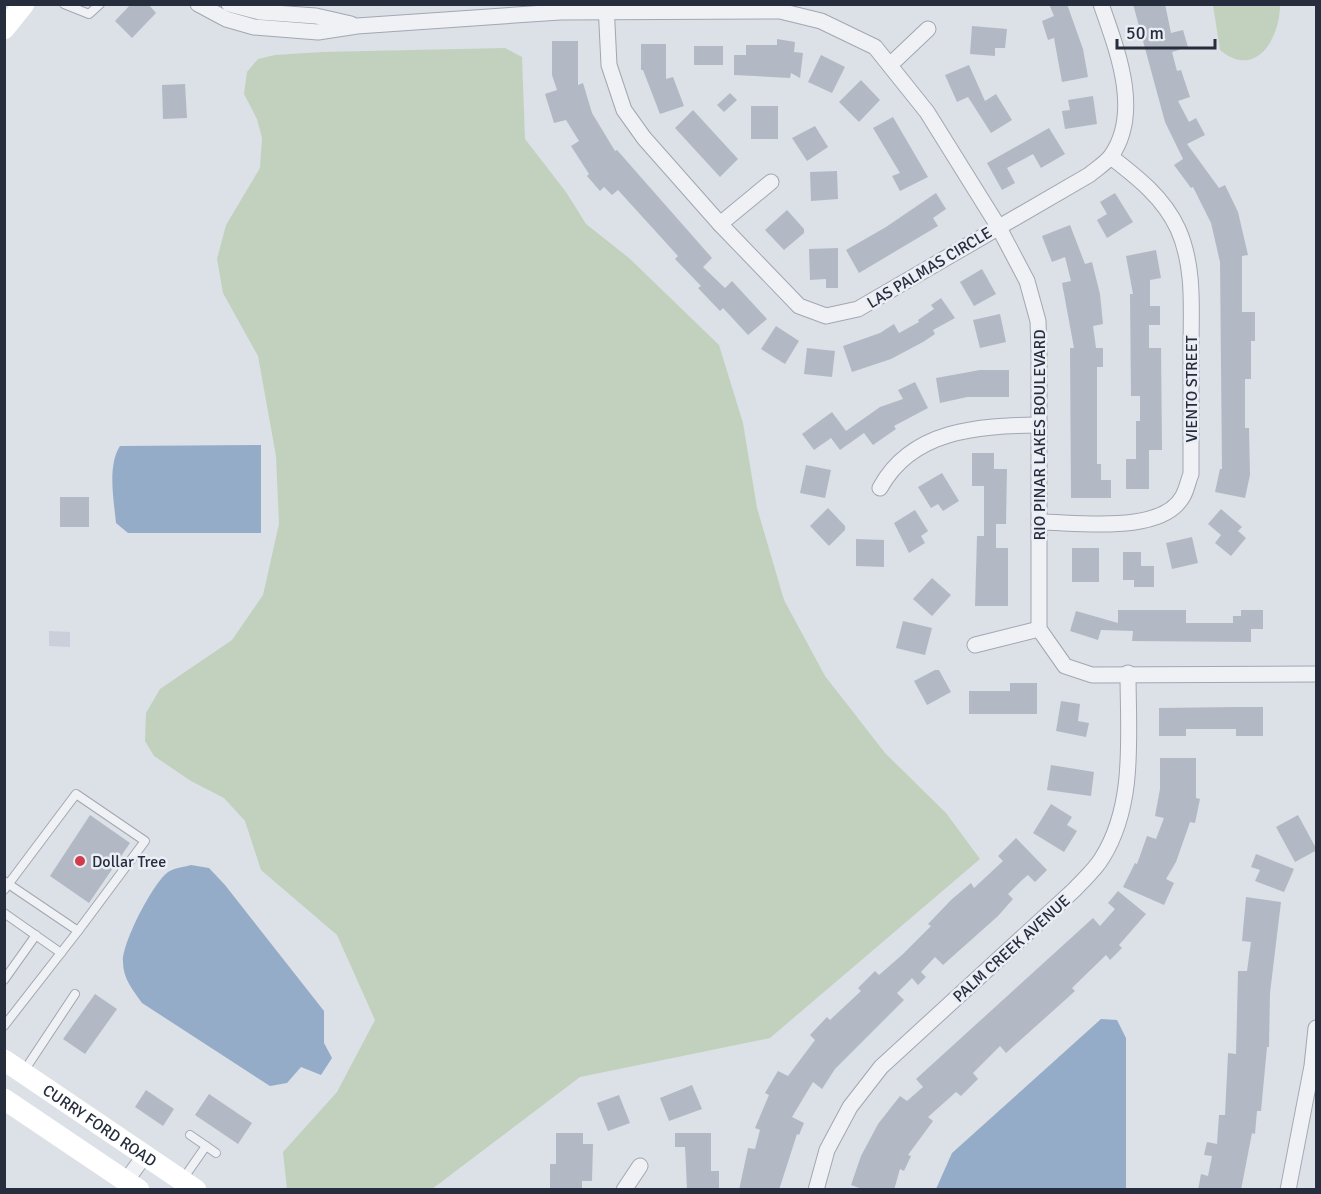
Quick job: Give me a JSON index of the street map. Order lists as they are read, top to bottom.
{
  "streets": {
    "street": [
      "LAS PALMAS CIRCLE",
      "VIENTO STREET",
      "RIO PINAR LAKES BOULEVARD",
      "PALM CREEK AVENUE",
      "CURRY FORD ROAD"
    ]
  },
  "crossings": [
    ["LAS PALMAS CIRCLE", "VIENTO STREET"],
    ["LAS PALMAS CIRCLE", "RIO PINAR LAKES BOULEVARD"],
    ["VIENTO STREET", "RIO PINAR LAKES BOULEVARD"]
  ],
  "places": ["Dollar Tree"],
  "scale_bar": "50 m"
}
